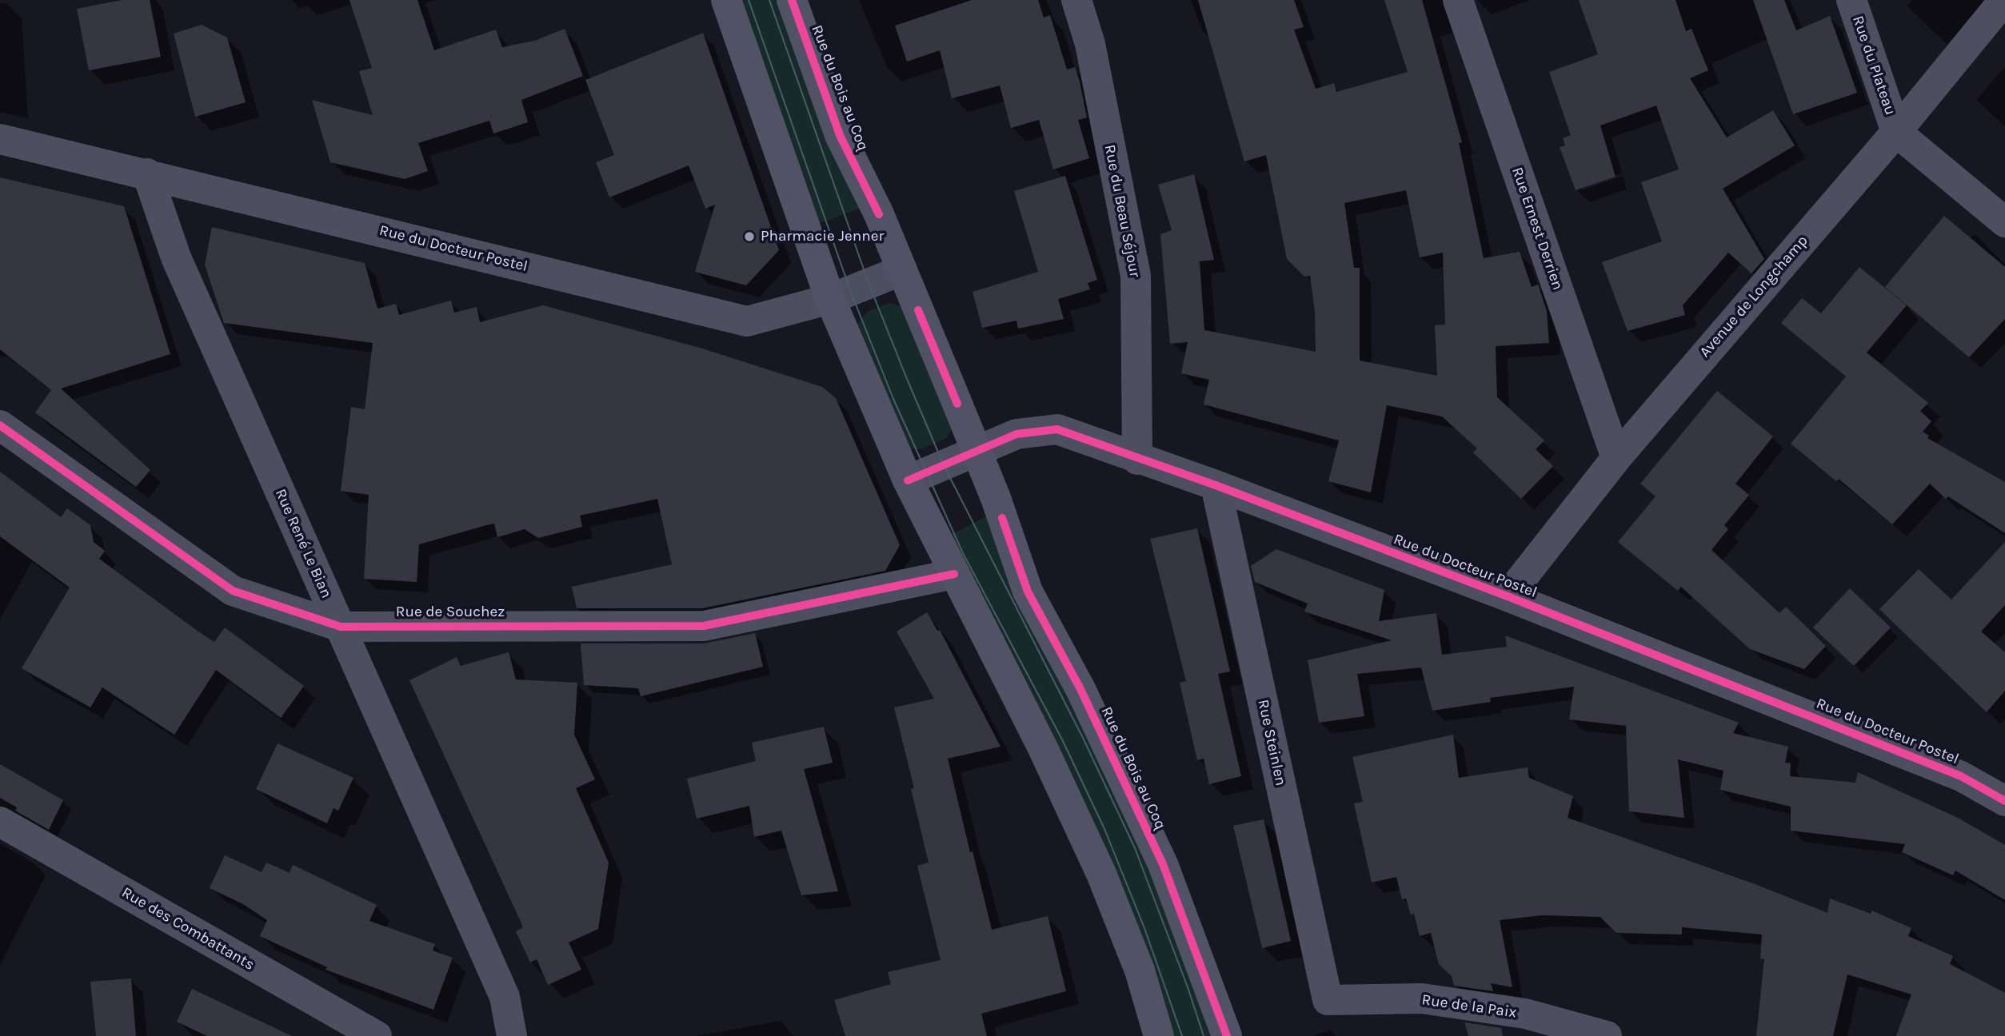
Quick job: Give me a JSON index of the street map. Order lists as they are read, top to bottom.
{
  "streets": {
    "main road": ["Rue du Bois au Coq"],
    "street": [
      "Rue du Plateau",
      "Rue du Beau Séjour",
      "Rue Ernest Derrien",
      "Rue du Docteur Postel",
      "Avenue de Longchamp",
      "Rue René Le Bian",
      "Rue de Souchez",
      "Rue Steinlen",
      "Rue des Combattants",
      "Rue de la Paix"
    ]
  },
  "crossings": [
    ["Rue du Plateau", "Avenue de Longchamp"],
    ["Rue du Bois au Coq", "Rue du Docteur Postel"],
    ["Rue du Beau Séjour", "Rue du Docteur Postel"],
    ["Rue Ernest Derrien", "Avenue de Longchamp"],
    ["Rue du Docteur Postel", "Avenue de Longchamp"],
    ["Rue du Docteur Postel", "Rue René Le Bian"],
    ["Rue du Docteur Postel", "Rue Steinlen"],
    ["Rue René Le Bian", "Rue de Souchez"],
    ["Rue Steinlen", "Rue de la Paix"]
  ],
  "places": ["Pharmacie Jenner"]
}
